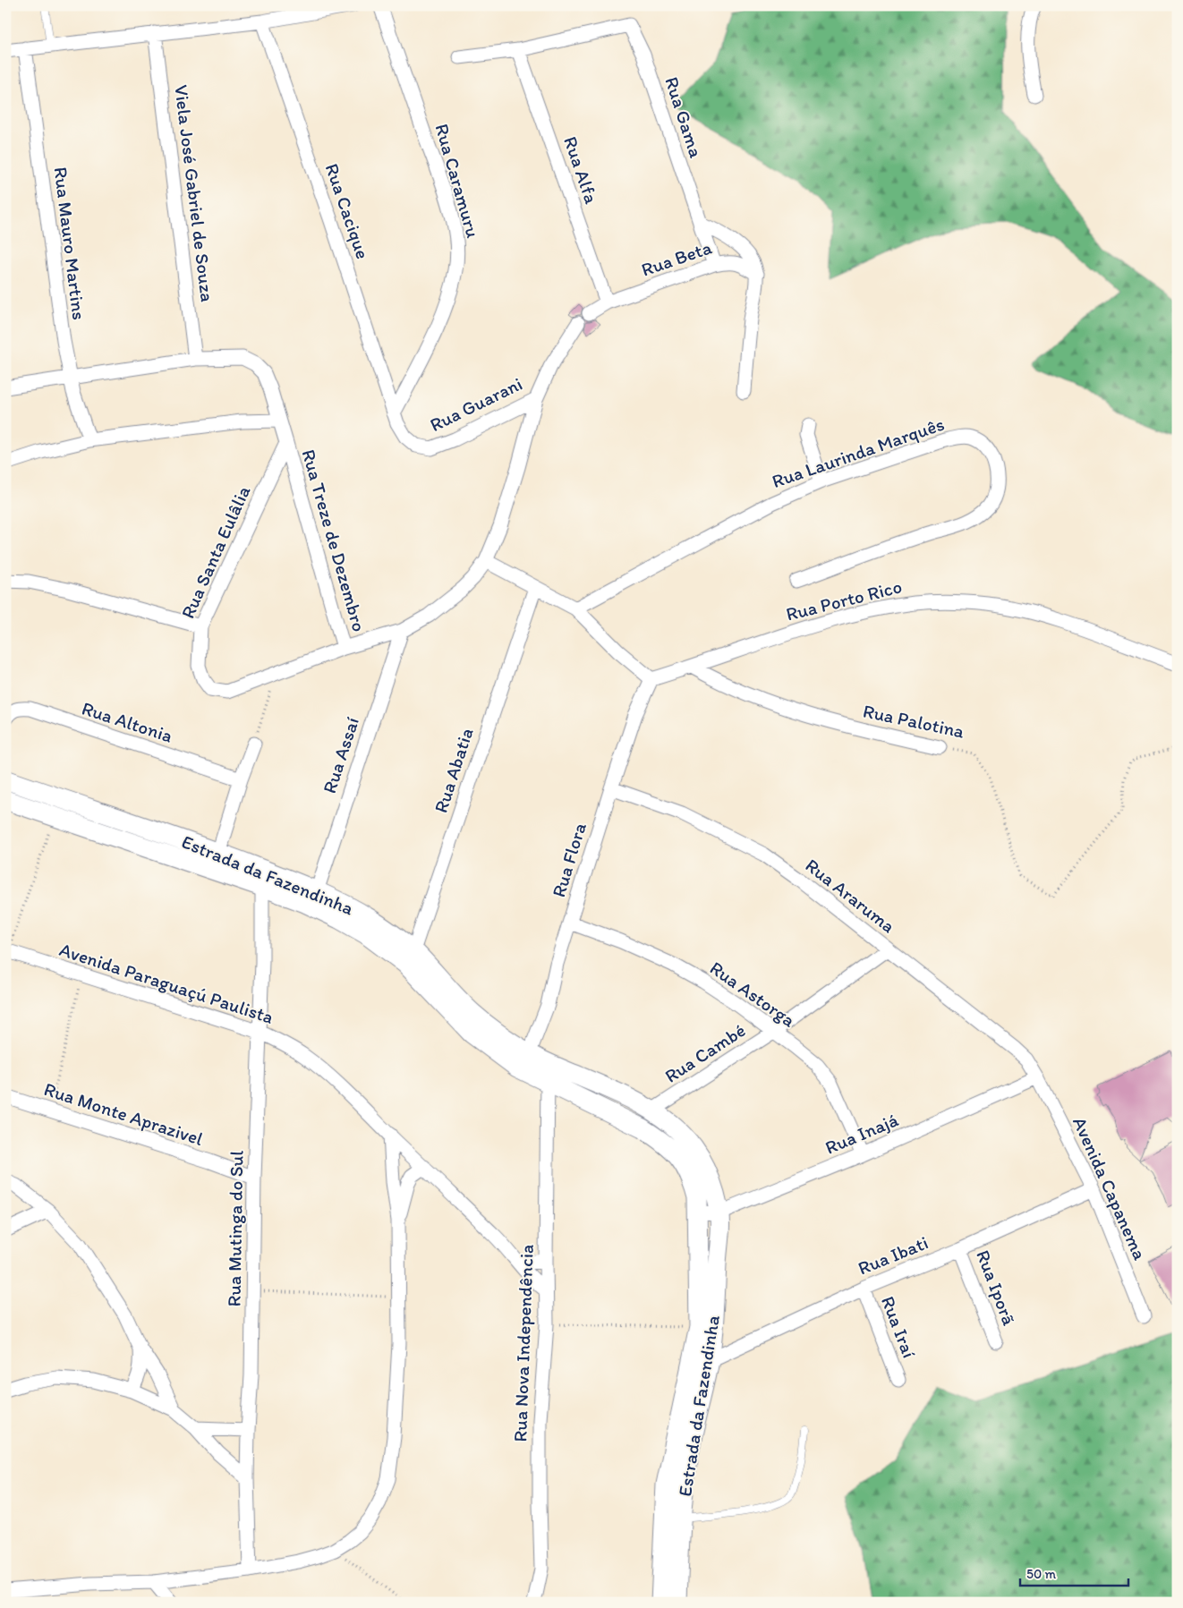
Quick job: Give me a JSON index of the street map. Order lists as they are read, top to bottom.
{
  "streets": {
    "main road": ["Estrada da Fazendinha"],
    "street": [
      "Rua Gama",
      "Rua Alfa",
      "Rua Caramuru",
      "Viela José Gabriel de Souza",
      "Rua Cacique",
      "Rua Mauro Martins",
      "Rua Beta",
      "Rua Guarani",
      "Rua Laurinda Marquês",
      "Rua Treze de Dezembro",
      "Rua Santa Eulâlia",
      "Rua Porto Rico",
      "Rua Palotina",
      "Rua Altonia",
      "Rua Assaí",
      "Rua Abatia",
      "Rua Flora",
      "Rua Araruma",
      "Avenida Paraguaçú Paulista",
      "Rua Astorga",
      "Rua Cambé",
      "Rua Monte Aprazivel",
      "Rua Inajá",
      "Avenida Capanema",
      "Rua Mutinga do Sul",
      "Rua Ibati",
      "Rua Iporã",
      "Rua Iraí",
      "Rua Nova Independência"
    ]
  },
  "crossings": [
    ["Rua Gama", "Rua Alfa"],
    ["Rua Gama", "Rua Beta"],
    ["Rua Alfa", "Rua Beta"],
    ["Rua Caramuru", "Rua Cacique"],
    ["Rua Caramuru", "Rua Guarani"],
    ["Rua Cacique", "Rua Guarani"],
    ["Rua Guarani", "Rua Santa Eulâlia"],
    ["Rua Treze de Dezembro", "Rua Santa Eulâlia"],
    ["Rua Santa Eulâlia", "Rua Assaí"],
    ["Rua Porto Rico", "Rua Palotina"],
    ["Rua Porto Rico", "Rua Flora"],
    ["Rua Assaí", "Estrada da Fazendinha"],
    ["Rua Abatia", "Estrada da Fazendinha"],
    ["Rua Flora", "Estrada da Fazendinha"],
    ["Rua Flora", "Rua Araruma"],
    ["Rua Flora", "Rua Astorga"],
    ["Estrada da Fazendinha", "Rua Cambé"],
    ["Estrada da Fazendinha", "Rua Inajá"],
    ["Estrada da Fazendinha", "Rua Mutinga do Sul"],
    ["Estrada da Fazendinha", "Rua Ibati"],
    ["Estrada da Fazendinha", "Rua Nova Independência"],
    ["Rua Araruma", "Rua Cambé"],
    ["Rua Araruma", "Rua Inajá"],
    ["Rua Araruma", "Avenida Capanema"],
    ["Avenida Paraguaçú Paulista", "Rua Mutinga do Sul"],
    ["Avenida Paraguaçú Paulista", "Rua Nova Independência"],
    ["Rua Astorga", "Rua Cambé"],
    ["Rua Astorga", "Rua Inajá"],
    ["Rua Monte Aprazivel", "Rua Mutinga do Sul"],
    ["Rua Inajá", "Avenida Capanema"],
    ["Avenida Capanema", "Rua Ibati"],
    ["Rua Ibati", "Rua Iporã"],
    ["Rua Ibati", "Rua Iraí"]
  ],
  "scale_bar": "50 m"
}
